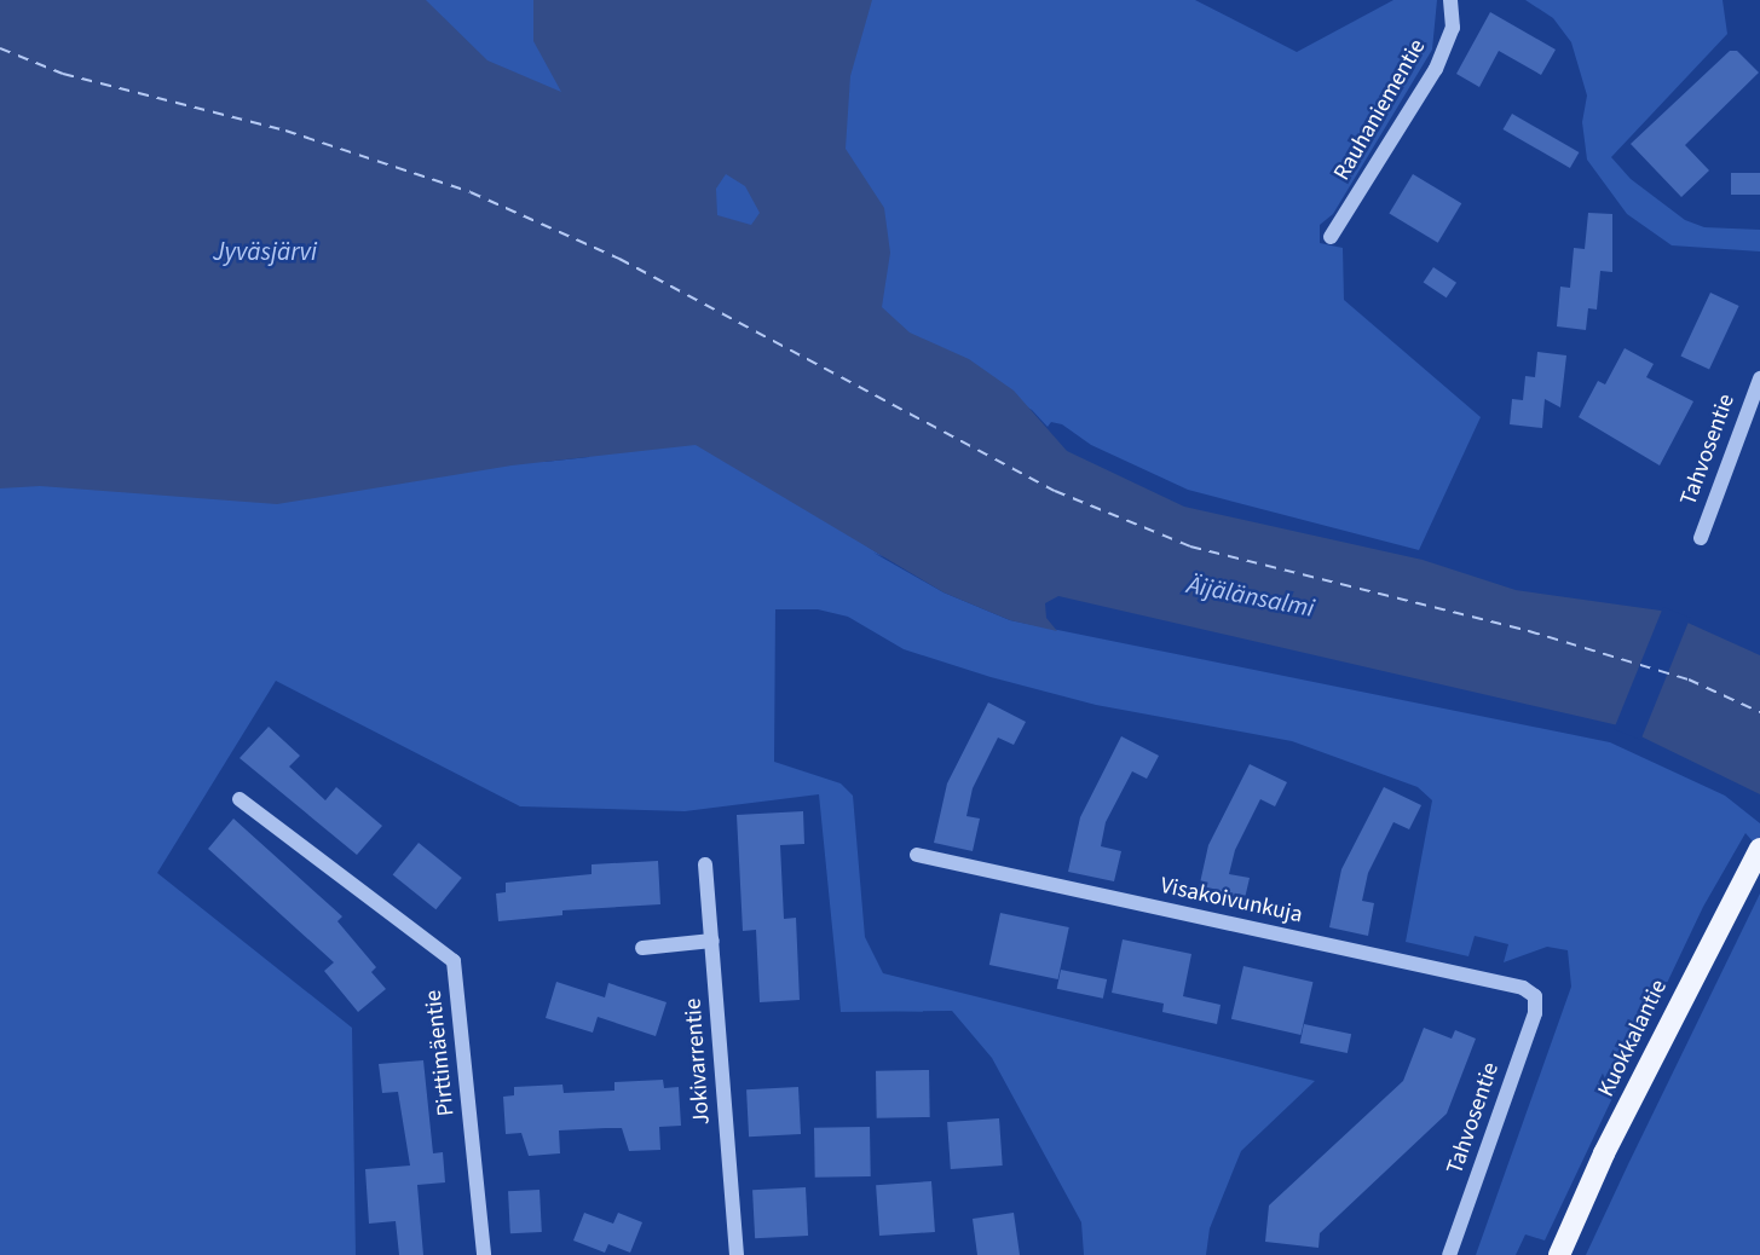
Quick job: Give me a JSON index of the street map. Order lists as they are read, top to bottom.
{
  "streets": {
    "main road": ["Kuokkalantie"],
    "street": [
      "Rauhaniementie",
      "Tahvosentie",
      "Visakoivunkuja",
      "Pirttimäentie",
      "Jokivarrentie"
    ]
  },
  "crossings": [
    ["Tahvosentie", "Visakoivunkuja"]
  ],
  "water": ["Jyväsjärvi", "Äijälänsalmi"]
}
